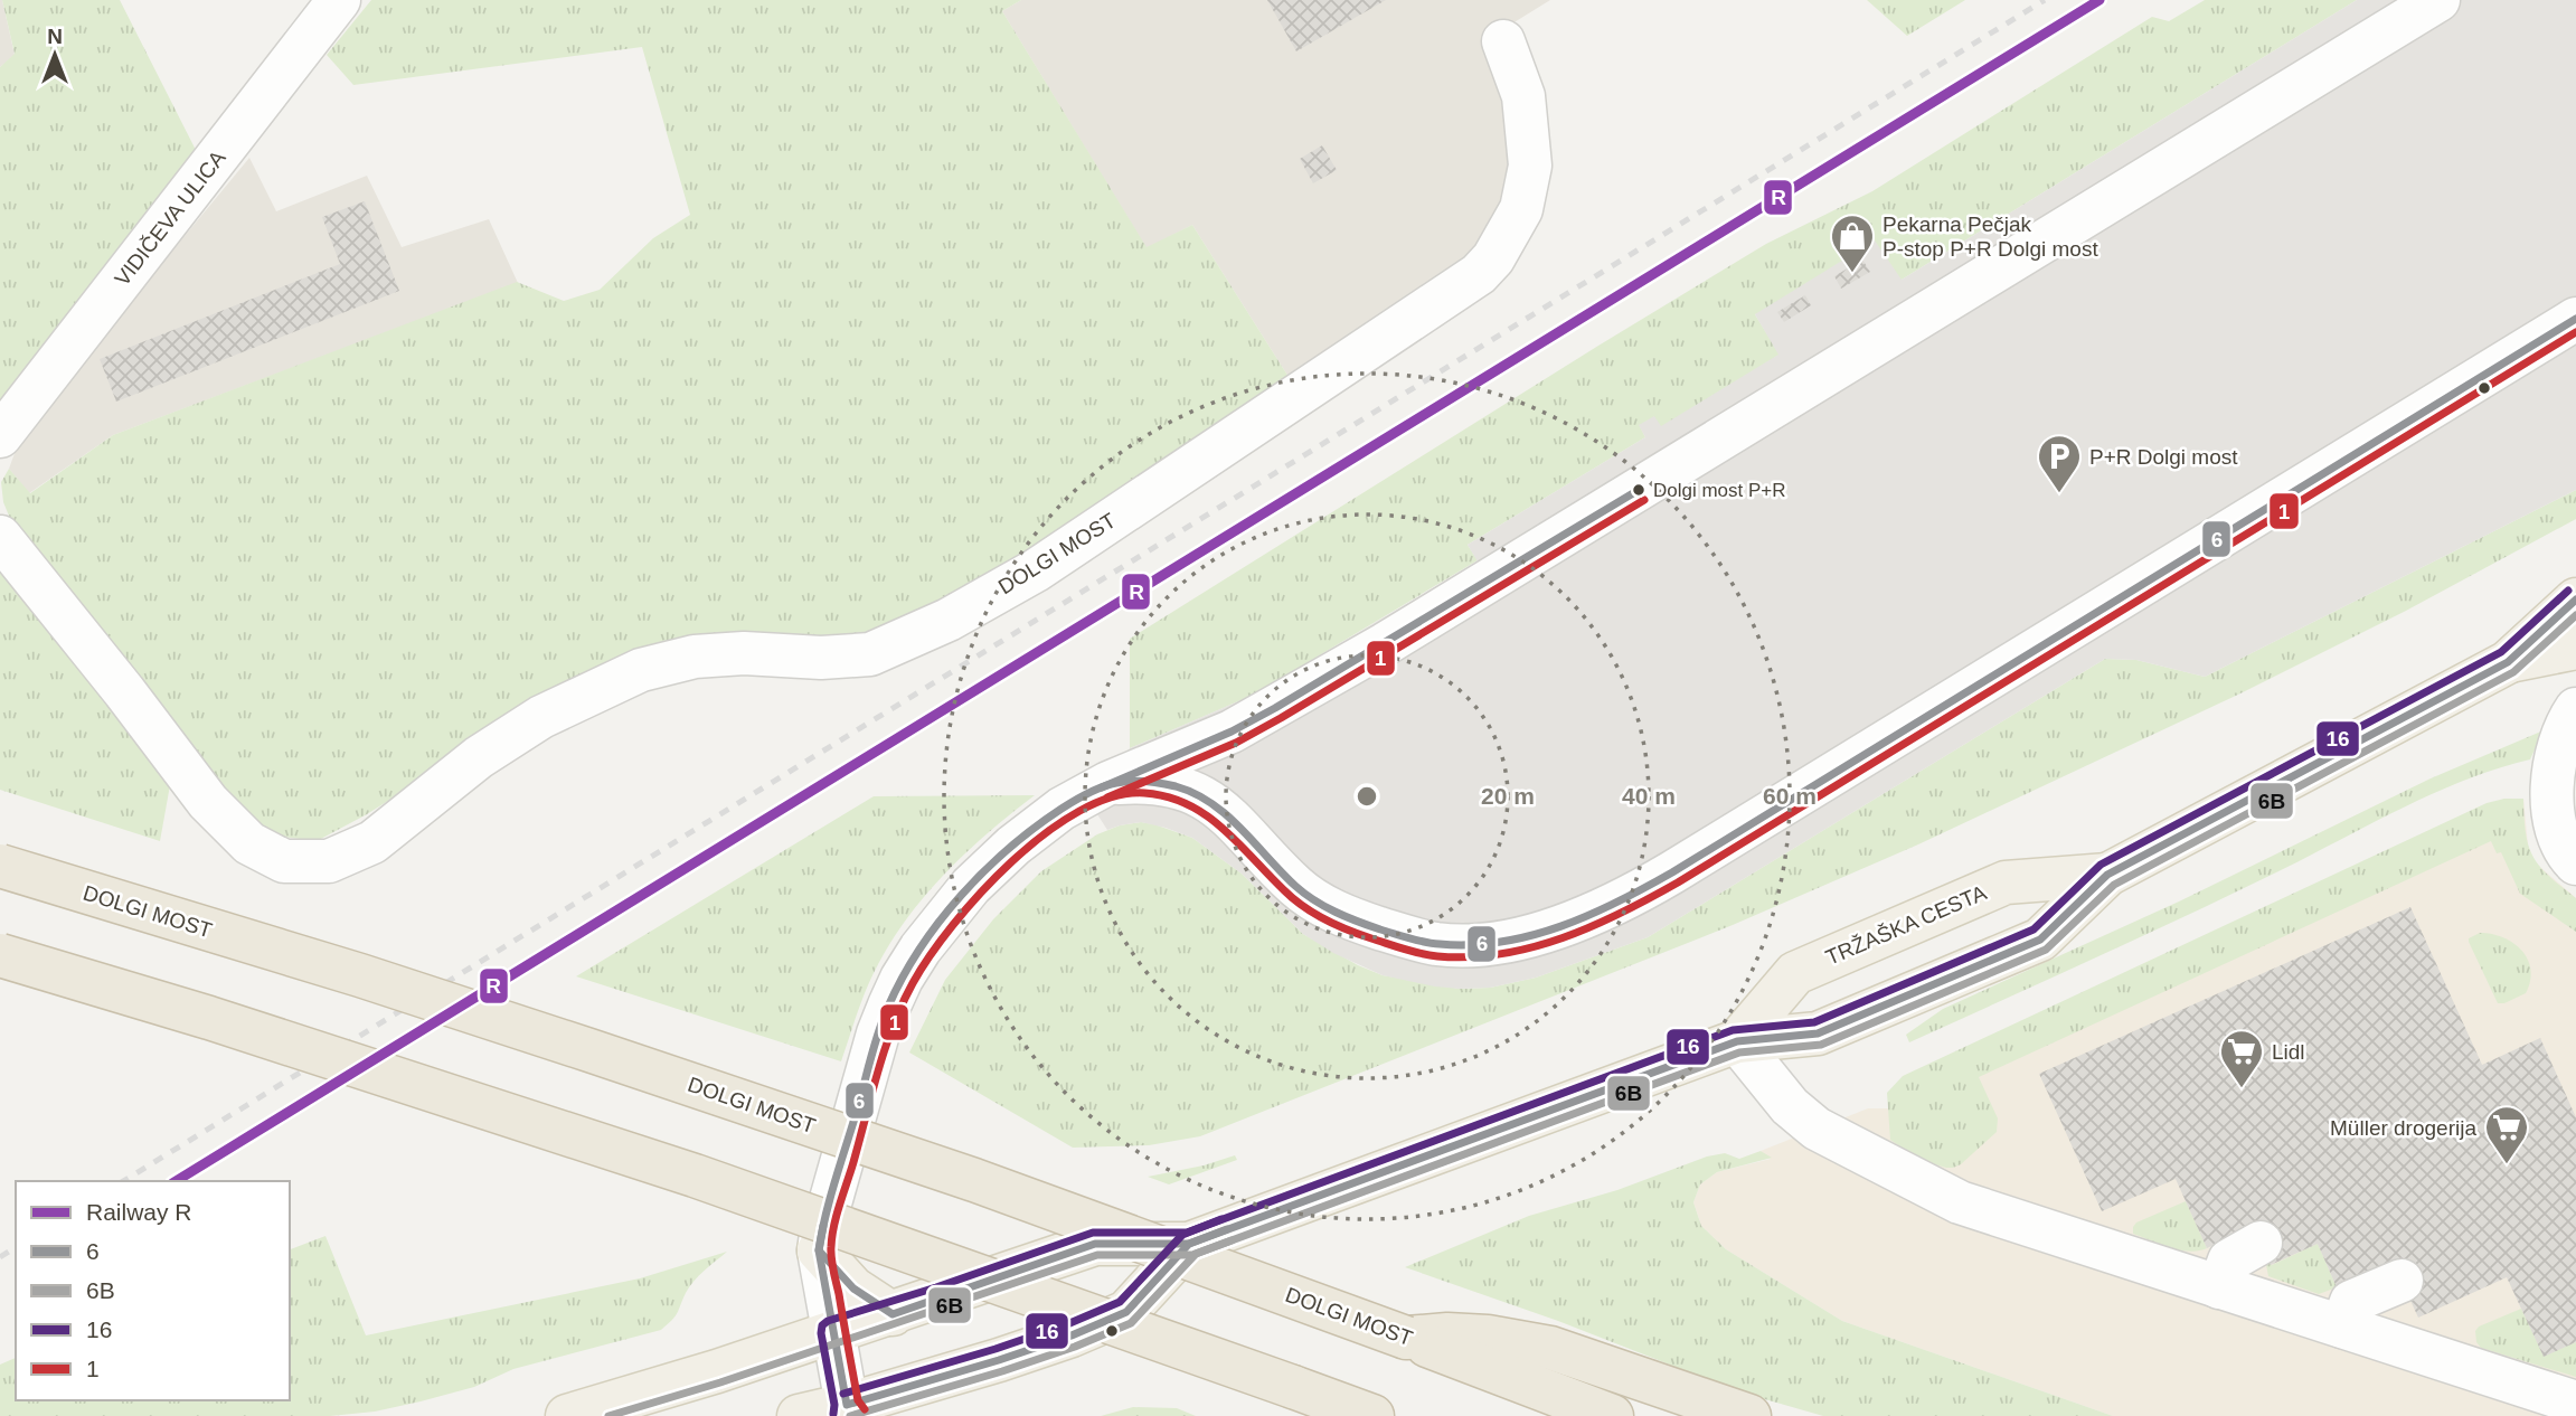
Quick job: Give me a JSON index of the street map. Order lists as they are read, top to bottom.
{
  "streets": {
    "highway": ["DOLGI MOST"],
    "main road": ["TRŽAŠKA CESTA"],
    "street": ["VIDIČEVA ULICA"]
  },
  "places": {
    "shop": ["Pekarna Pečjak P-stop P+R Dolgi most"],
    "other": ["Dolgi most P+R"],
    "parking": ["P+R Dolgi most"],
    "supermarket": ["Lidl", "Müller drogerija"]
  },
  "lines": [
    "rail line R",
    "transit line 6",
    "transit line 1",
    "transit line 16",
    "transit line 6B"
  ],
  "legend": [
    "Railway R",
    "6",
    "6B",
    "16",
    "1"
  ],
  "north": "top",
  "rings": ["20 m", "40 m", "60 m"]
}
